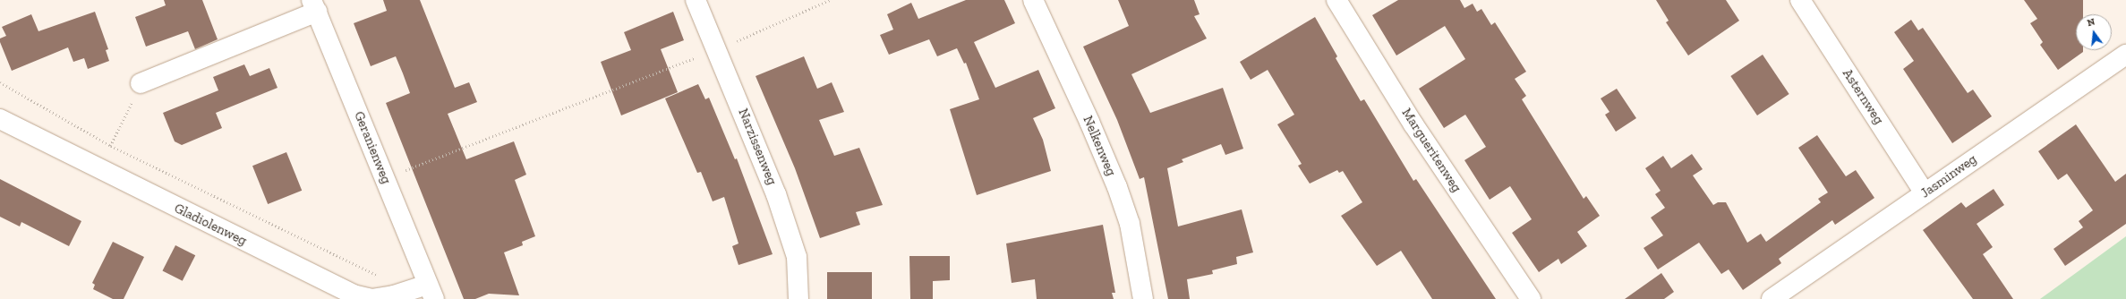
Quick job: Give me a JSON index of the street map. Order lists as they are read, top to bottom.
{
  "streets": {
    "street": [
      "Asternweg",
      "Nelkenweg",
      "Narzissenweg",
      "Geranienweg",
      "Margueritenweg",
      "Jasminweg",
      "Gladiolenweg"
    ]
  },
  "crossings": [
    ["Asternweg", "Jasminweg"],
    ["Geranienweg", "Gladiolenweg"]
  ],
  "north": "top"
}
